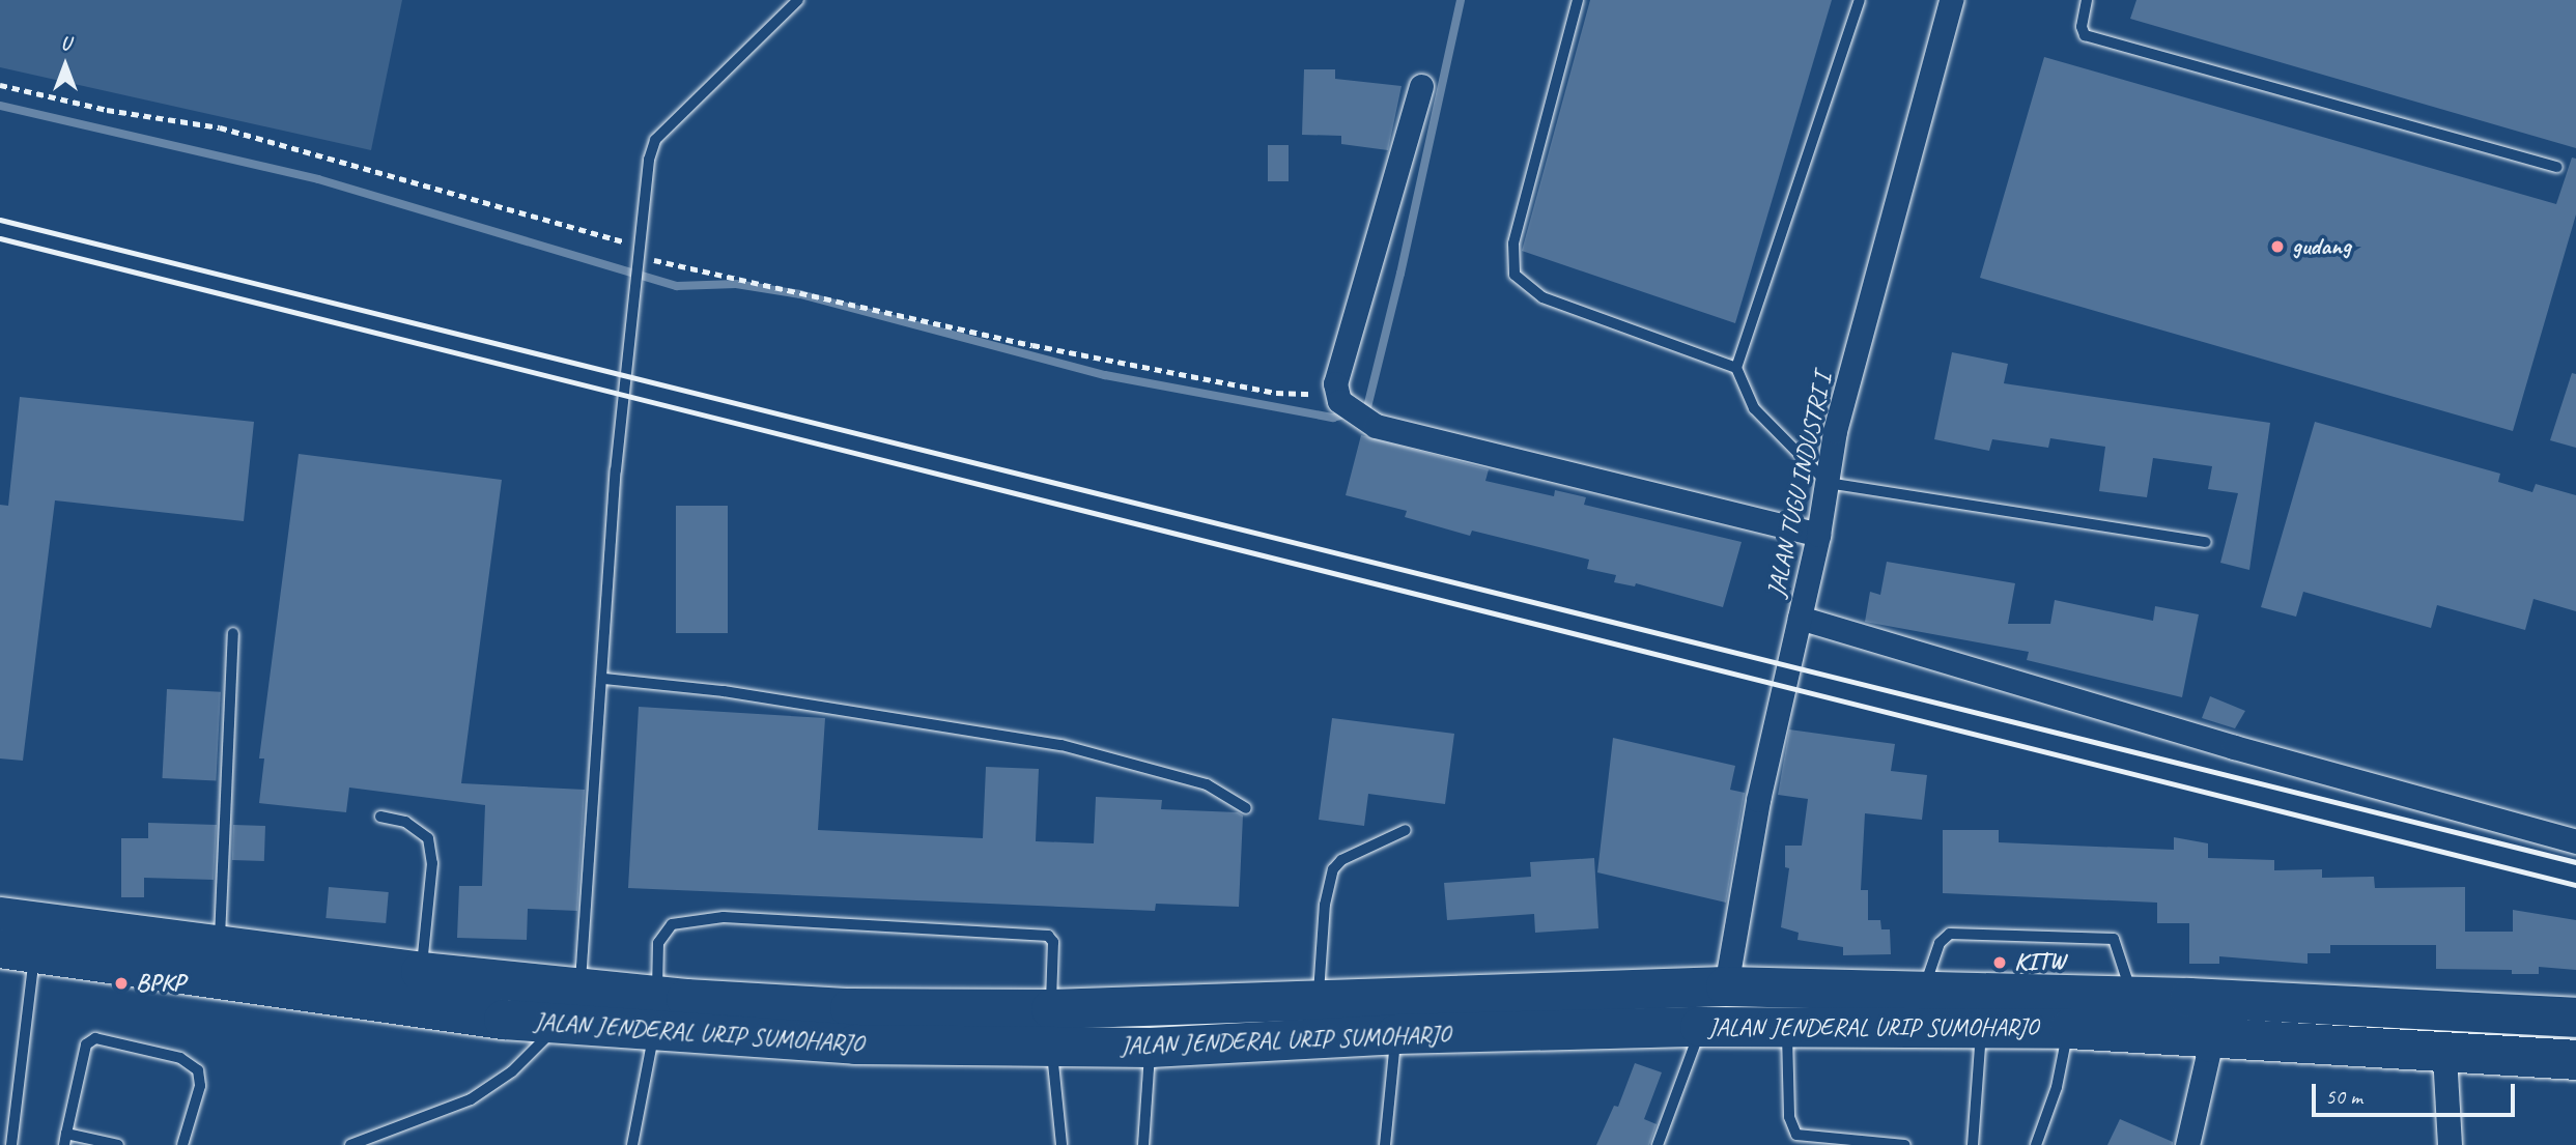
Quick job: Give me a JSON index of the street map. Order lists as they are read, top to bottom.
{
  "streets": {
    "highway": ["JALAN JENDERAL URIP SUMOHARJO"],
    "street": ["JALAN TUGU INDUSTRI I"]
  },
  "crossings": [
    ["JALAN TUGU INDUSTRI I", "JALAN JENDERAL URIP SUMOHARJO"]
  ],
  "places": ["gudang", "KITW", "BPKP"],
  "scale_bar": "50 m",
  "north": "top"
}
